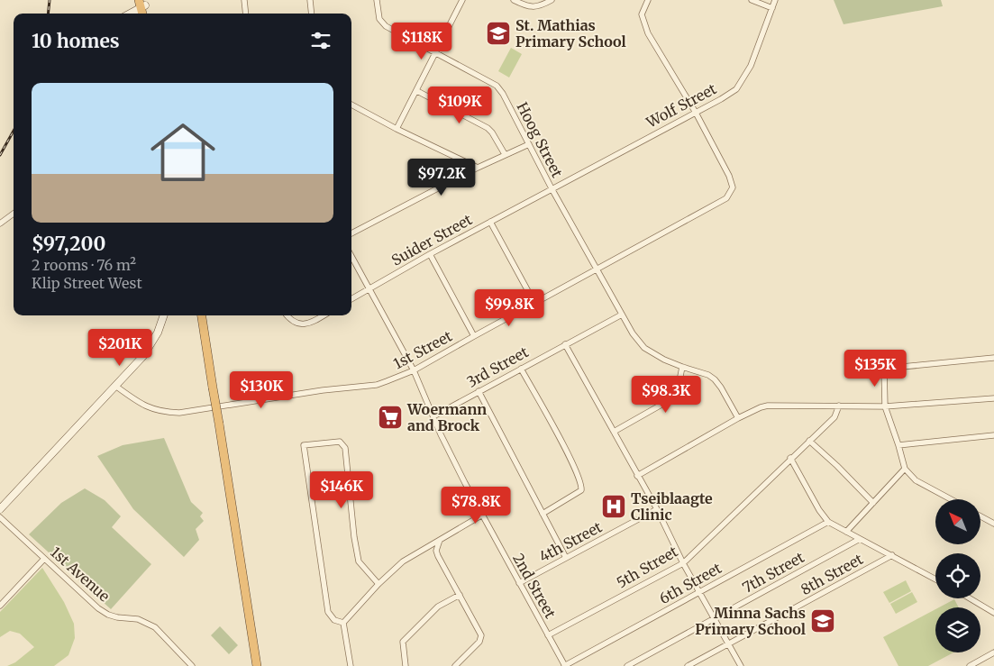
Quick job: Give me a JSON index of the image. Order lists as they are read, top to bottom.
{
  "streets": {
    "street": [
      "Wolf Street",
      "Hoog Street",
      "Suider Street",
      "1st Street",
      "3rd Street",
      "4th Street",
      "5th Street",
      "7th Street",
      "1st Avenue",
      "8th Street",
      "6th Street",
      "2nd Street"
    ]
  },
  "crossings": [
    ["Wolf Street", "Hoog Street"],
    ["Wolf Street", "Suider Street"],
    ["Wolf Street", "1st Street"],
    ["Hoog Street", "Suider Street"],
    ["Hoog Street", "1st Street"],
    ["Hoog Street", "3rd Street"],
    ["Suider Street", "2nd Street"],
    ["1st Street", "2nd Street"],
    ["3rd Street", "2nd Street"],
    ["4th Street", "2nd Street"],
    ["5th Street", "2nd Street"],
    ["6th Street", "2nd Street"]
  ],
  "places": {
    "school or university": ["St. Mathias Primary School", "Minna Sachs Primary School"],
    "supermarket": ["Woermann and Brock"],
    "hospital": ["Tseiblaagte Clinic"]
  },
  "north": "top left",
  "page": {
    "heading": "10 homes",
    "price": [
      "$118K",
      "$109K",
      "$97.2K",
      "$99.8K",
      "$201K",
      "$135K",
      "$130K",
      "$98.3K",
      "$146K",
      "$78.8K"
    ],
    "list": [
      {
        "name": "$97,200",
        "note": "2 rooms · 76 m² · Klip Street West"
      }
    ]
  }
}
